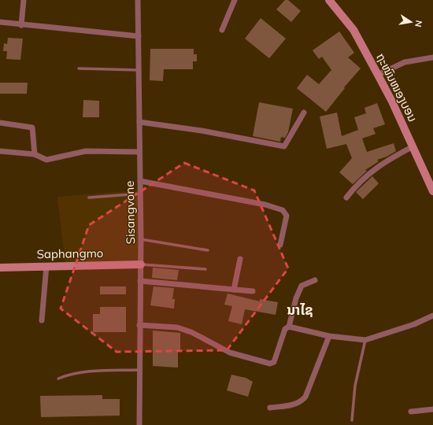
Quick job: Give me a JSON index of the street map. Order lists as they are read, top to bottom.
{
  "streets": {
    "street": ["ຖະໜົນໜອງບອນ", "Sisangvone", "Saphangmo"]
  },
  "crossings": [
    ["Sisangvone", "Saphangmo"]
  ],
  "districts": ["ນາໄຊ"],
  "north": "right"
}
